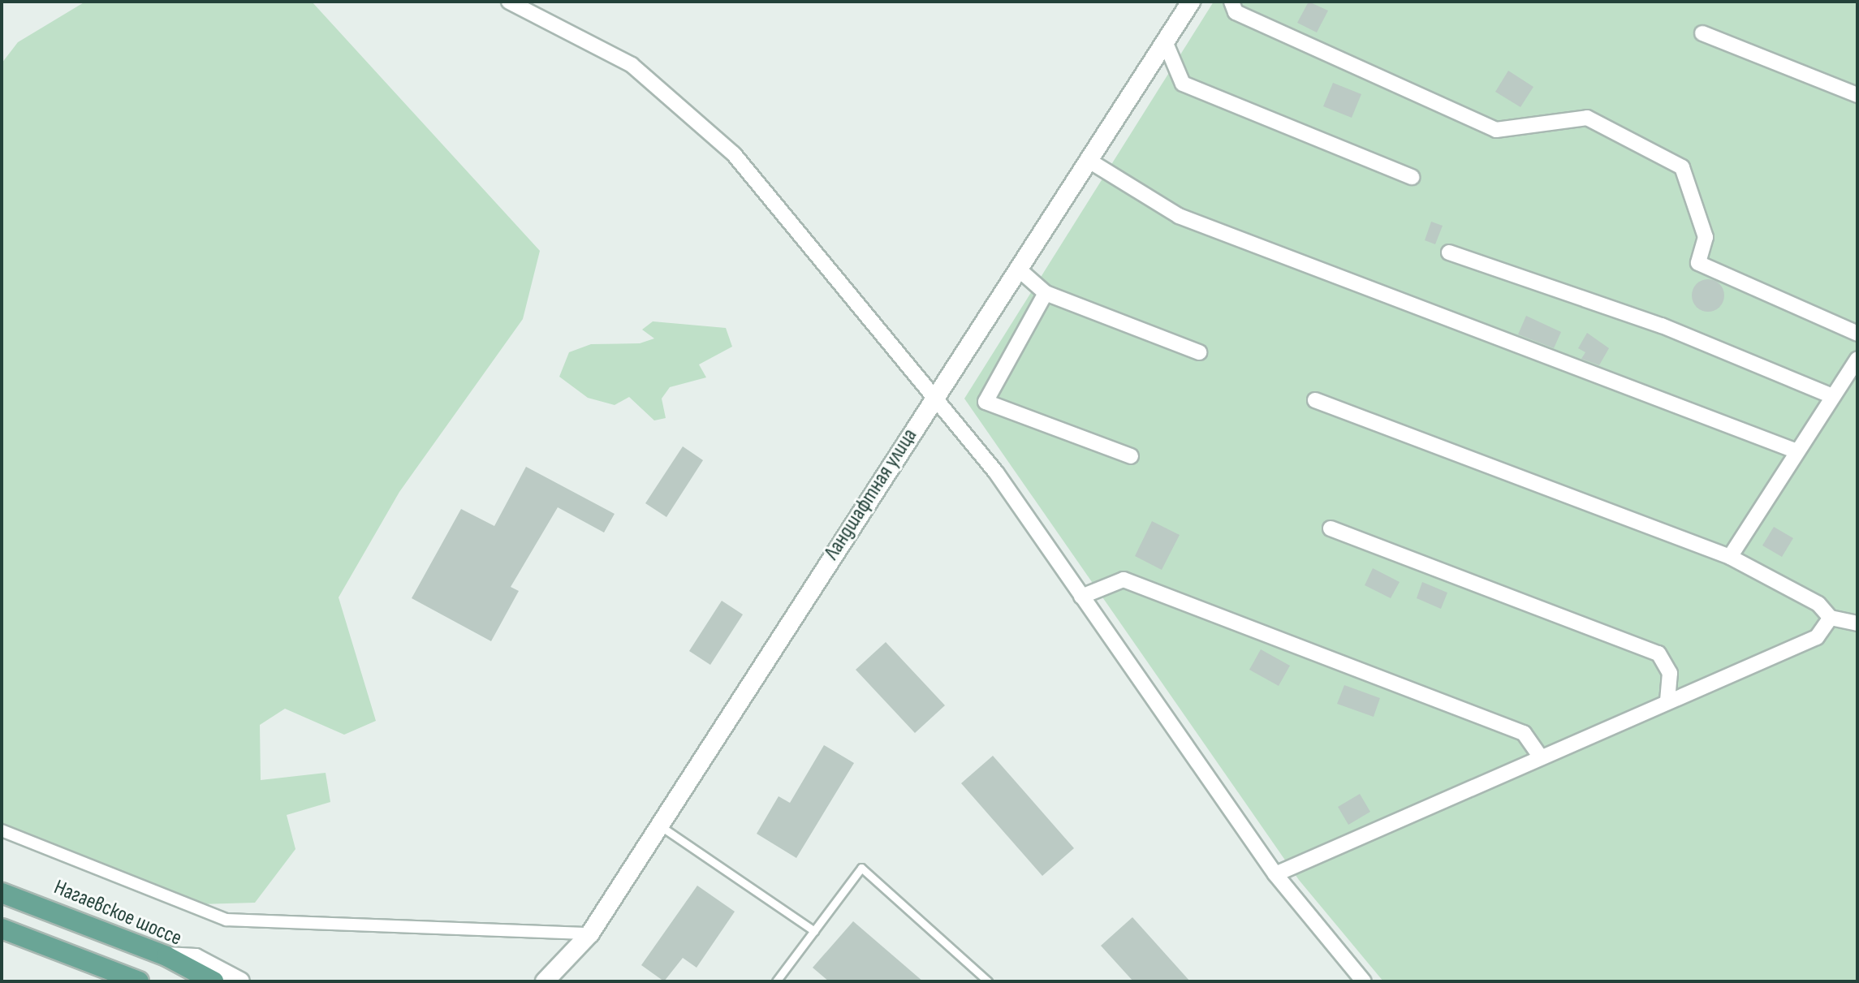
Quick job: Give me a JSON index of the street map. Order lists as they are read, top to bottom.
{
  "streets": {
    "main road": ["Нагаевское шоссе"],
    "street": ["Ландшафтная улица"]
  }
}
